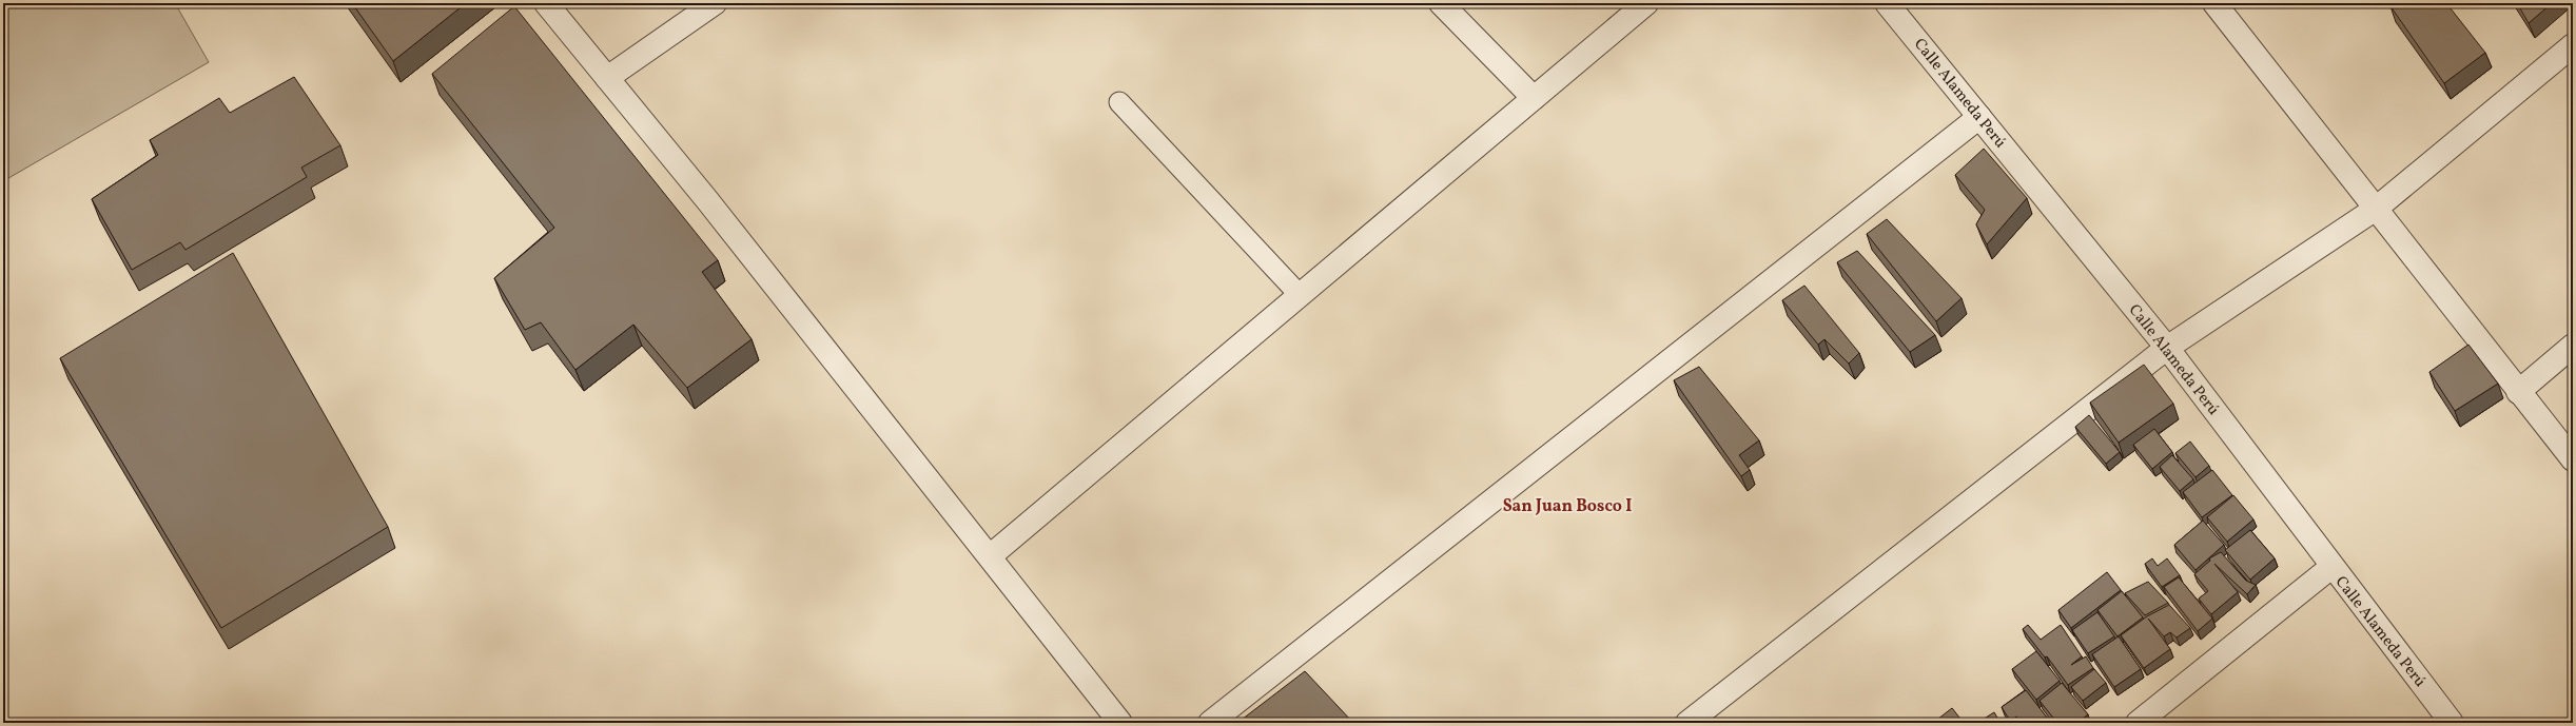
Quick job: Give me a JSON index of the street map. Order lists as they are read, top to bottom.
{
  "streets": {
    "street": ["Calle Alameda Perú"]
  },
  "districts": ["San Juan Bosco I"]
}
